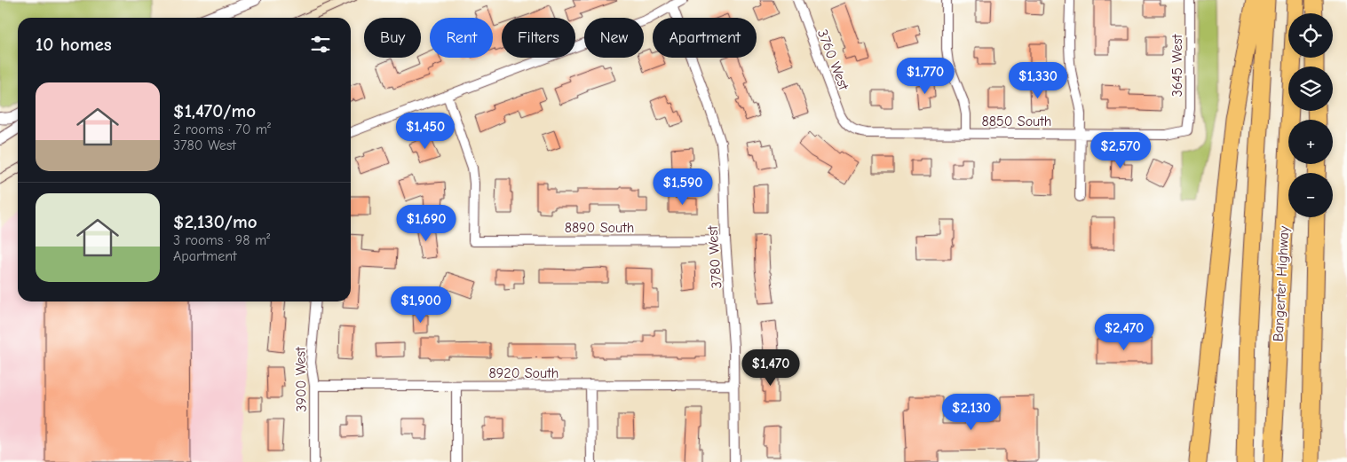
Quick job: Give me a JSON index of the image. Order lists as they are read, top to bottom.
{
  "streets": {
    "highway": ["Bangerter Highway"],
    "street": [
      "3760 West",
      "3645 West",
      "8850 South",
      "8890 South",
      "3780 West",
      "8920 South",
      "3900 West"
    ]
  },
  "crossings": [
    ["3760 West", "8850 South"],
    ["3645 West", "8850 South"],
    ["8890 South", "3780 West"],
    ["3780 West", "8920 South"],
    ["8920 South", "3900 West"]
  ],
  "page": {
    "map_buttons": ["+", "−"],
    "chip": [
      "Buy",
      "Rent",
      "Filters",
      "New",
      "Apartment"
    ],
    "heading": "10 homes",
    "price": [
      "$1,770",
      "$1,330",
      "$1,450",
      "$2,570",
      "$1,590",
      "$1,690",
      "$1,900",
      "$2,470",
      "$1,470",
      "$2,130"
    ],
    "list": [
      {
        "name": "$1,470/mo",
        "note": "2 rooms · 70 m² · 3780 West"
      },
      {
        "name": "$2,130/mo",
        "note": "3 rooms · 98 m² · Apartment"
      }
    ]
  }
}
